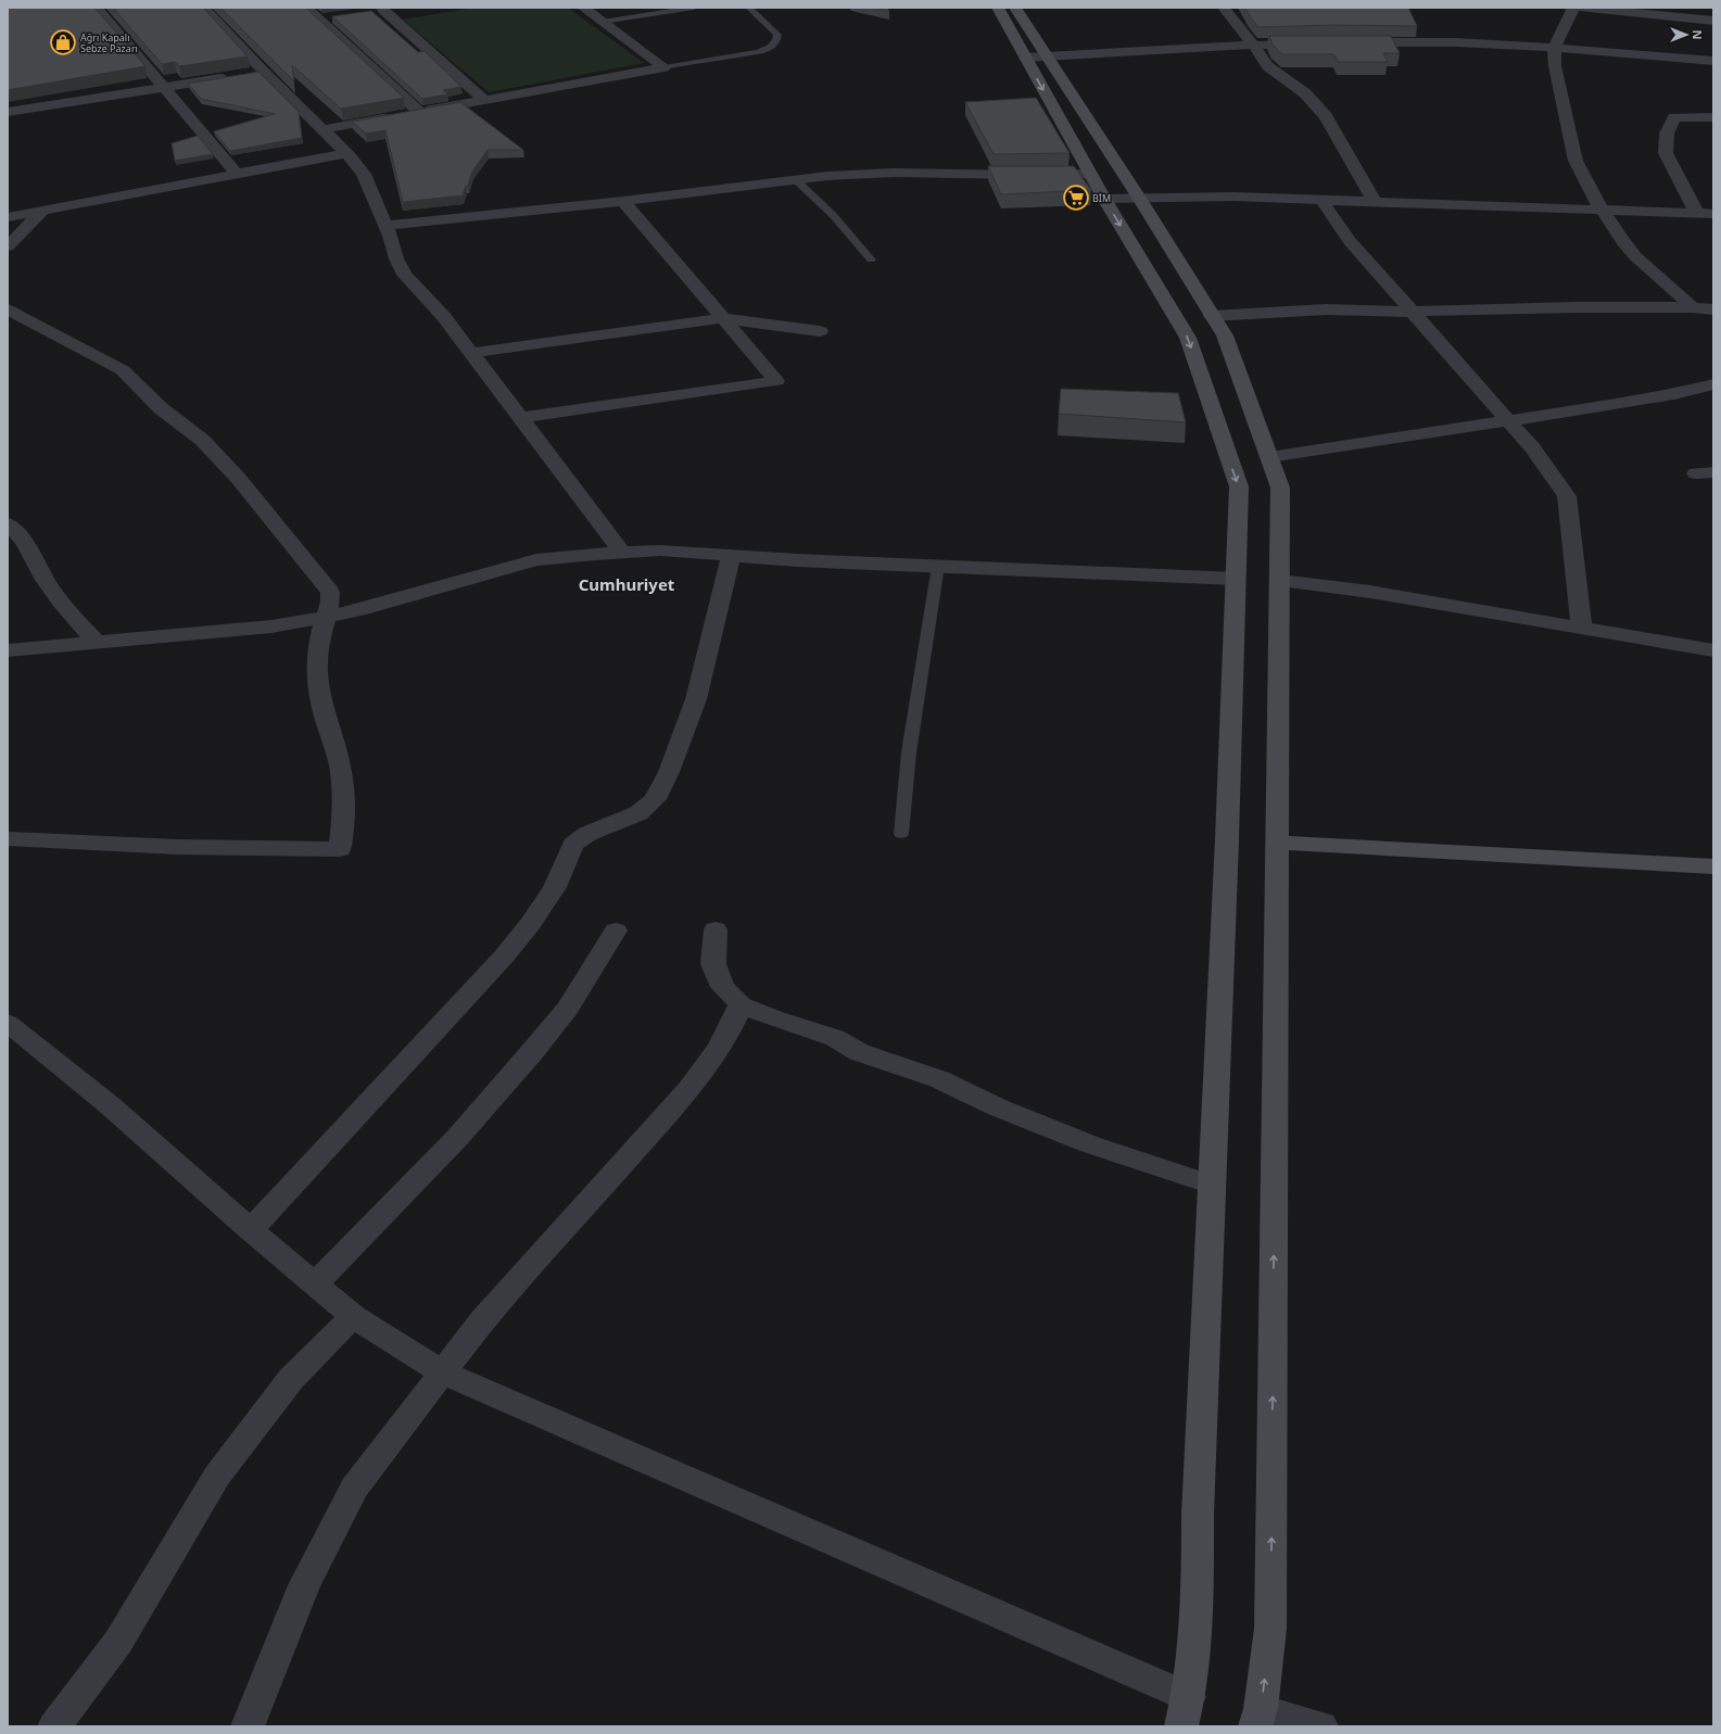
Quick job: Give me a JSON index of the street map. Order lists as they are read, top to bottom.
{
  "districts": ["Cumhuriyet"],
  "places": {
    "shop": ["Ağrı Kapalı Sebze Pazarı"],
    "supermarket": ["BİM"]
  },
  "north": "right"
}
